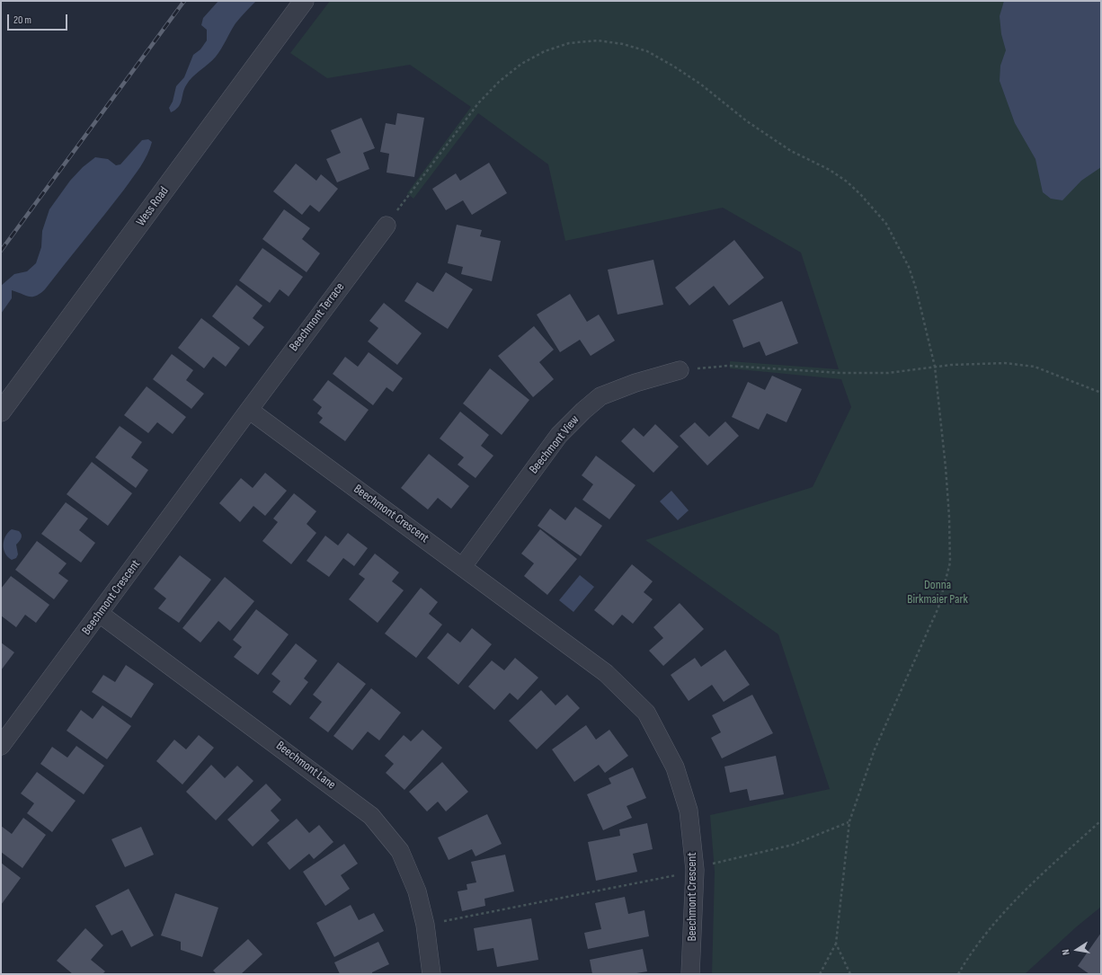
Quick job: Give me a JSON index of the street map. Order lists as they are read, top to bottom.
{
  "streets": {
    "street": [
      "Wess Road",
      "Beechmont Terrace",
      "Beechmont View",
      "Beechmont Crescent",
      "Beechmont Lane"
    ]
  },
  "crossings": [
    ["Beechmont Terrace", "Beechmont Crescent"],
    ["Beechmont View", "Beechmont Crescent"],
    ["Beechmont Crescent", "Beechmont Lane"]
  ],
  "parks": ["Donna Birkmaier Park"],
  "scale_bar": "20 m",
  "north": "left"
}
